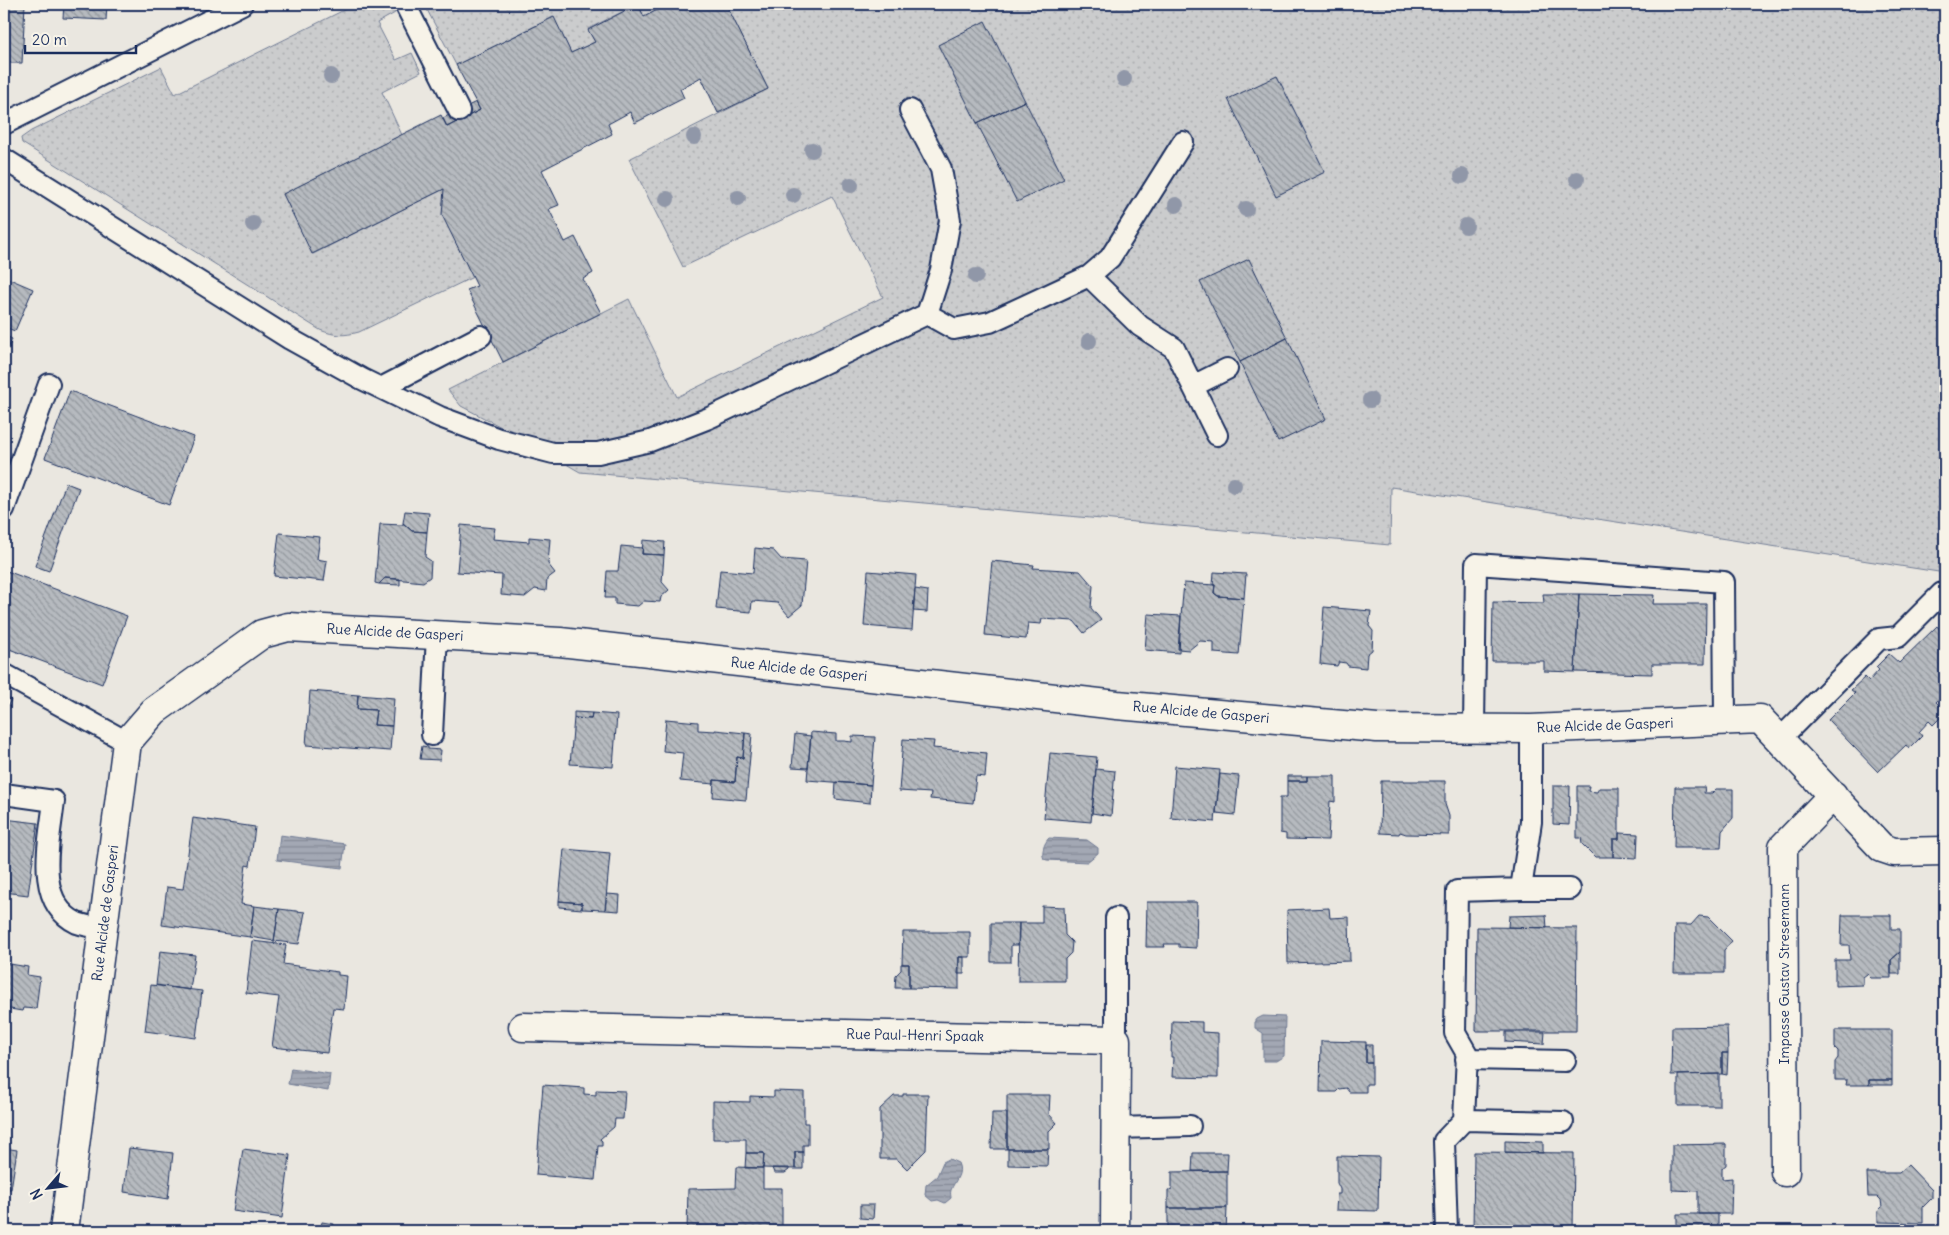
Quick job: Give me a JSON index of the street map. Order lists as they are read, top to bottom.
{
  "streets": {
    "street": ["Rue Alcide de Gasperi", "Impasse Gustav Stresemann", "Rue Paul-Henri Spaak"]
  },
  "crossings": [
    ["Rue Alcide de Gasperi", "Impasse Gustav Stresemann"]
  ],
  "scale_bar": "20 m",
  "north": "bottom left"
}
